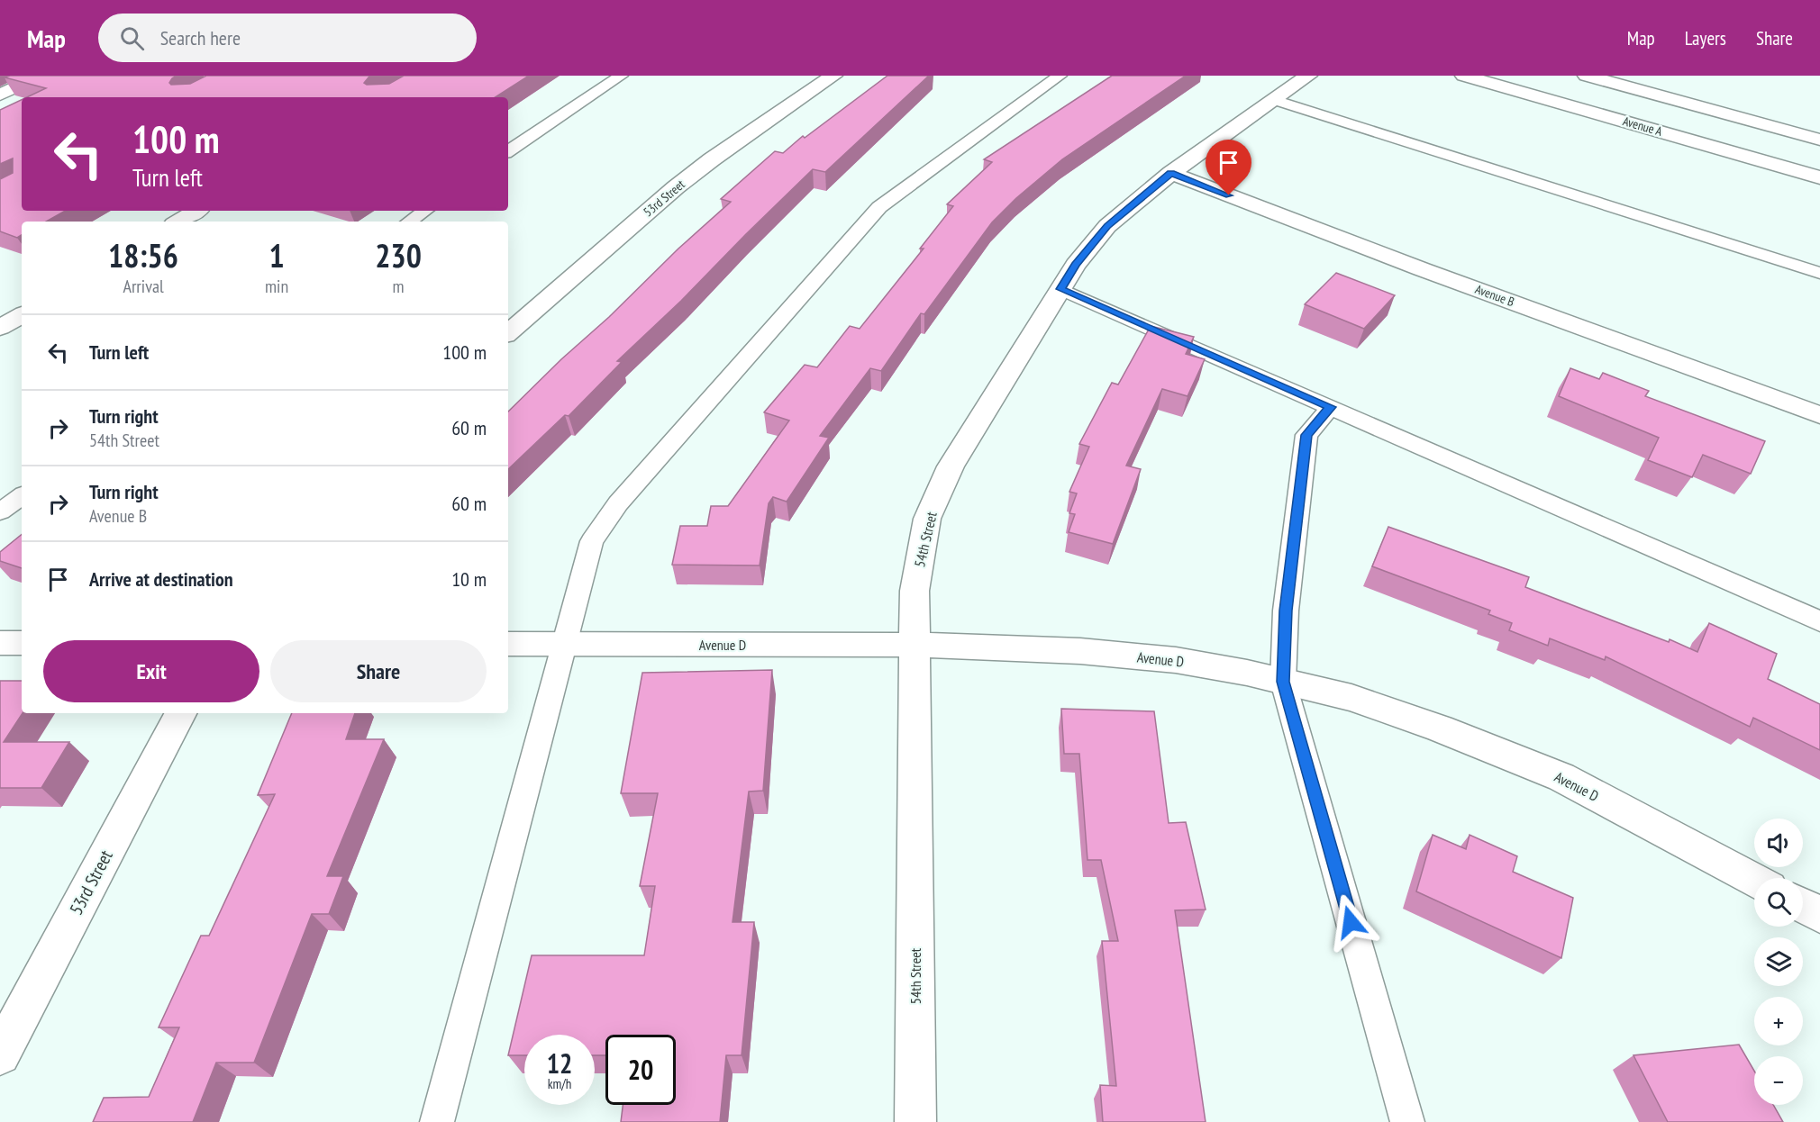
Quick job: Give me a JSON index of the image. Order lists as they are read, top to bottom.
{
  "streets": {
    "street": [
      "Avenue A",
      "53rd Street",
      "Avenue B",
      "54th Street",
      "Avenue D"
    ]
  },
  "crossings": [
    ["Avenue B", "54th Street"],
    ["54th Street", "Avenue D"]
  ],
  "page": {
    "header": "Map",
    "search": "Search here",
    "nav": ["Map", "Layers", "Share"],
    "turn": ["100 m", "Turn left"],
    "eta": [
      "18:56",
      "Arrival",
      "1",
      "min",
      "230",
      "m"
    ],
    "list": [
      {
        "name": "Turn left",
        "value": "100 m"
      },
      {
        "name": "Turn right",
        "note": "54th Street",
        "value": "60 m"
      },
      {
        "name": "Turn right",
        "note": "Avenue B",
        "value": "60 m"
      },
      {
        "name": "Arrive at destination",
        "value": "10 m"
      }
    ],
    "buttons": ["Exit", "Share"],
    "map_buttons": ["+", "−"],
    "speed": "12 km/h",
    "limit": "20"
  }
}
